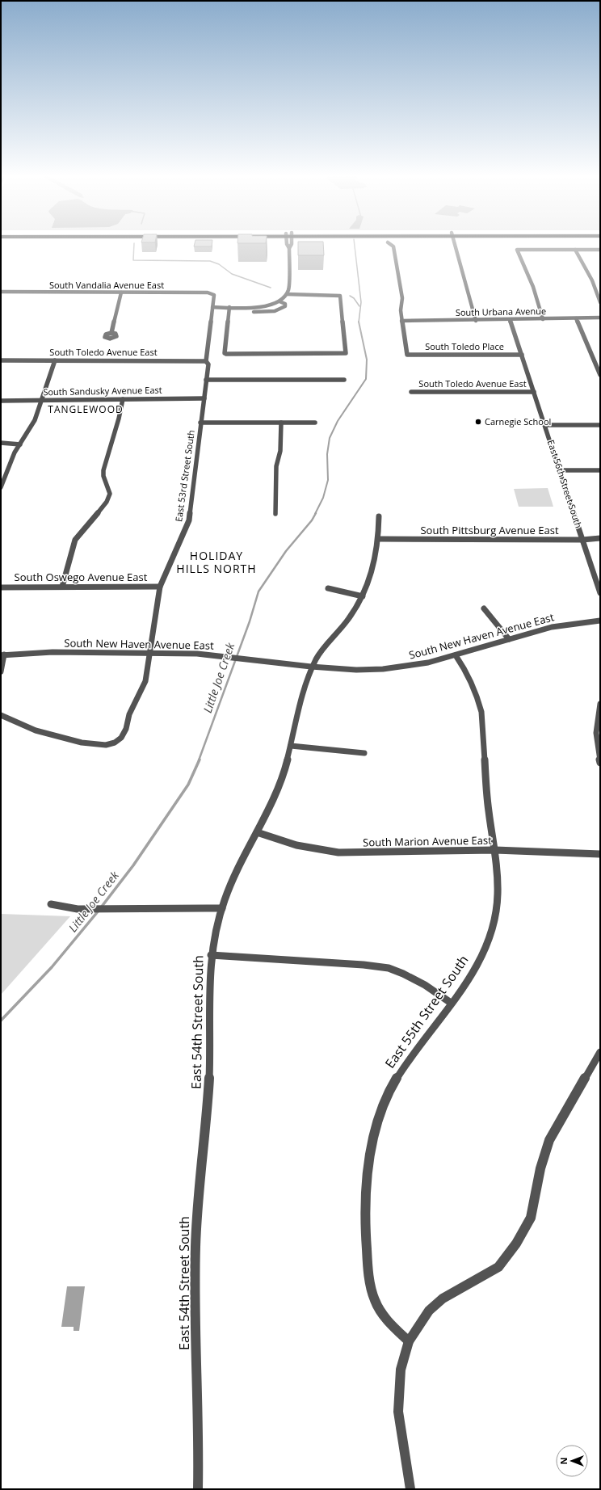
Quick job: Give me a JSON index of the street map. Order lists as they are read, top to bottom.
{
  "streets": {
    "street": [
      "South Vandalia Avenue East",
      "South Urbana Avenue",
      "South Toledo Place",
      "South Toledo Avenue East",
      "South Sandusky Avenue East",
      "East 53rd Street South",
      "East 56th Street South",
      "South Pittsburg Avenue East",
      "South Oswego Avenue East",
      "South New Haven Avenue East",
      "South Marion Avenue East",
      "East 55th Street South",
      "East 54th Street South"
    ]
  },
  "crossings": [
    ["South Vandalia Avenue East", "East 53rd Street South"],
    ["South Urbana Avenue", "South Toledo Place"],
    ["South Urbana Avenue", "East 56th Street South"],
    ["South Toledo Place", "East 56th Street South"],
    ["South Toledo Avenue East", "East 53rd Street South"],
    ["South Toledo Avenue East", "East 56th Street South"],
    ["South Sandusky Avenue East", "East 53rd Street South"],
    ["East 53rd Street South", "South Oswego Avenue East"],
    ["East 53rd Street South", "South New Haven Avenue East"],
    ["East 56th Street South", "South Pittsburg Avenue East"],
    ["South Pittsburg Avenue East", "East 54th Street South"],
    ["South New Haven Avenue East", "East 55th Street South"],
    ["South New Haven Avenue East", "East 54th Street South"],
    ["South Marion Avenue East", "East 55th Street South"],
    ["South Marion Avenue East", "East 54th Street South"]
  ],
  "districts": ["TANGLEWOOD", "HOLIDAY HILLS NORTH"],
  "water": ["Little Joe Creek"],
  "places": ["Carnegie School"],
  "north": "left"
}
